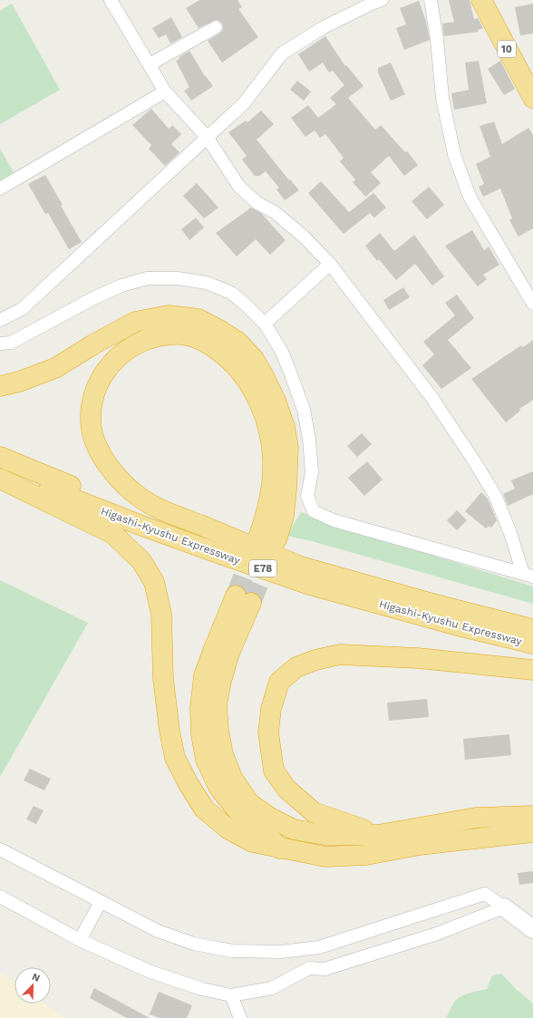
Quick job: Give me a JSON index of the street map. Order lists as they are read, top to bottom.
{
  "streets": {
    "highway": ["10", "Higashi-Kyushu Expressway", "E78"]
  },
  "north": "top right"
}
